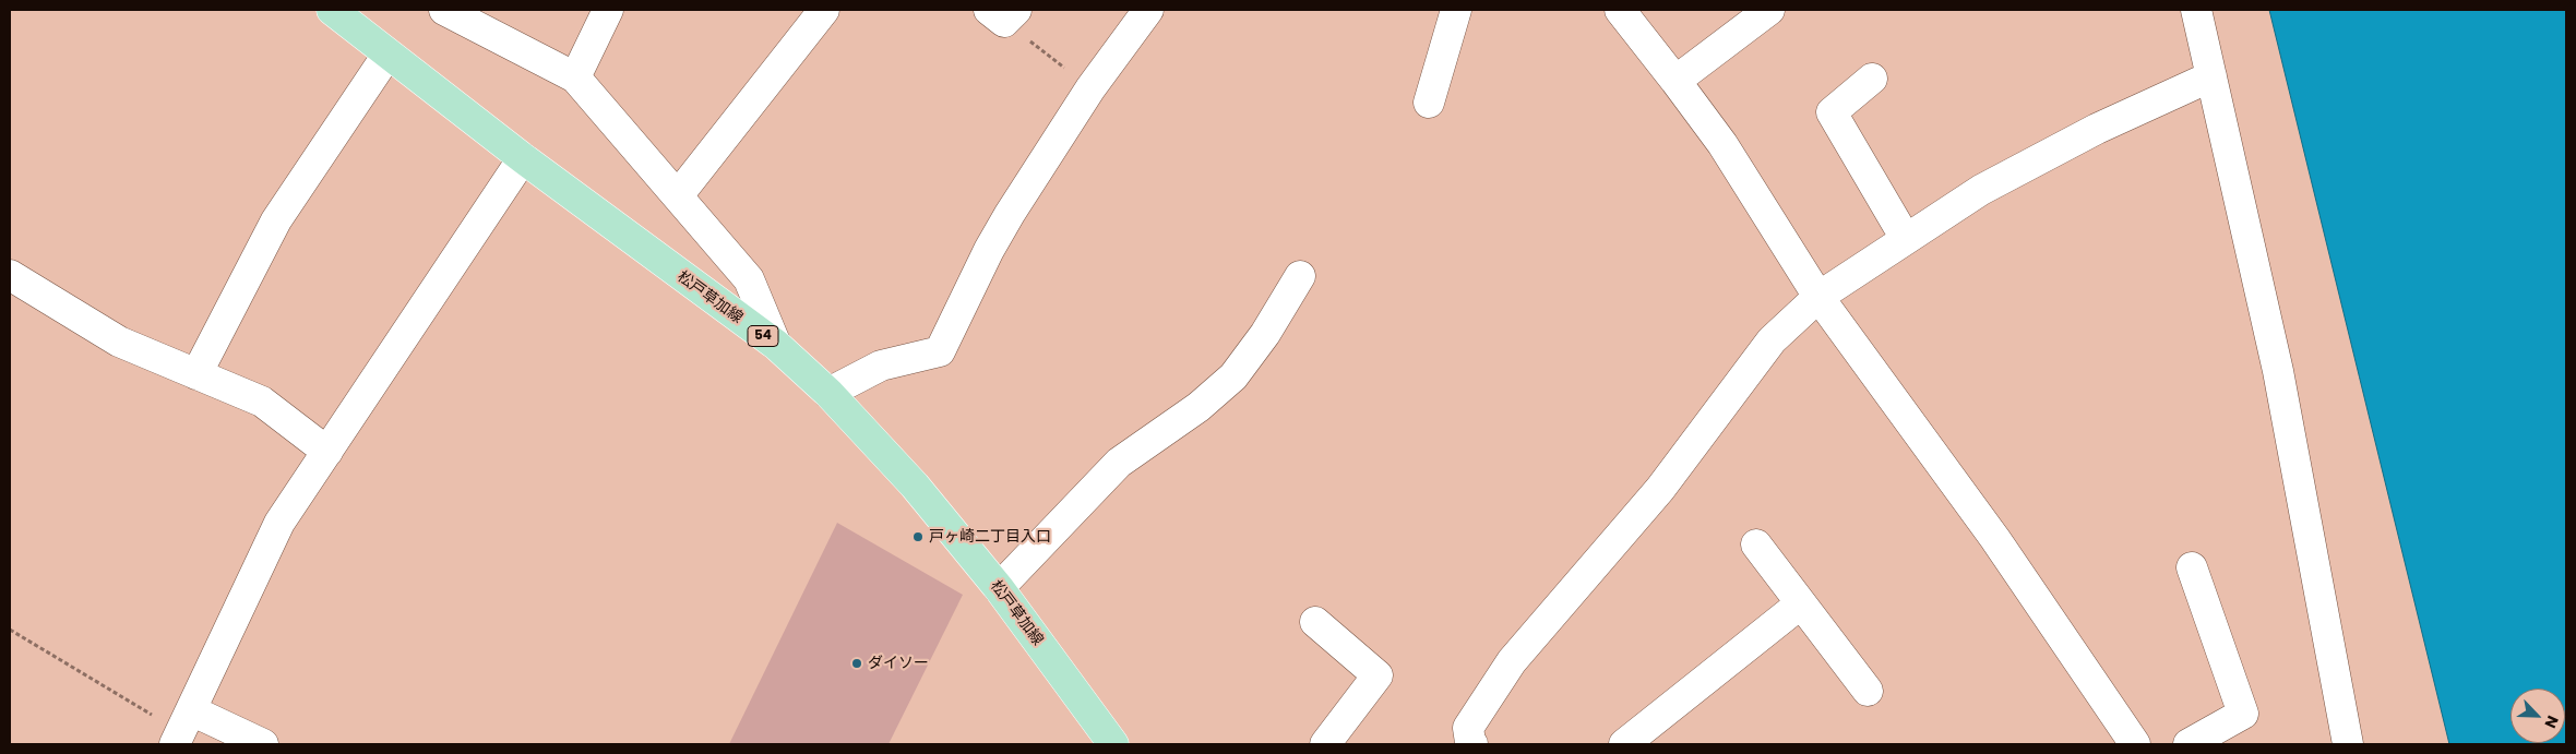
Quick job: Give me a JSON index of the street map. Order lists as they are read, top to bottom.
{
  "streets": {
    "main road": ["松戸草加線", "54"]
  },
  "places": ["戸ヶ崎二丁目入口", "ダイソー"],
  "north": "bottom right"
}
